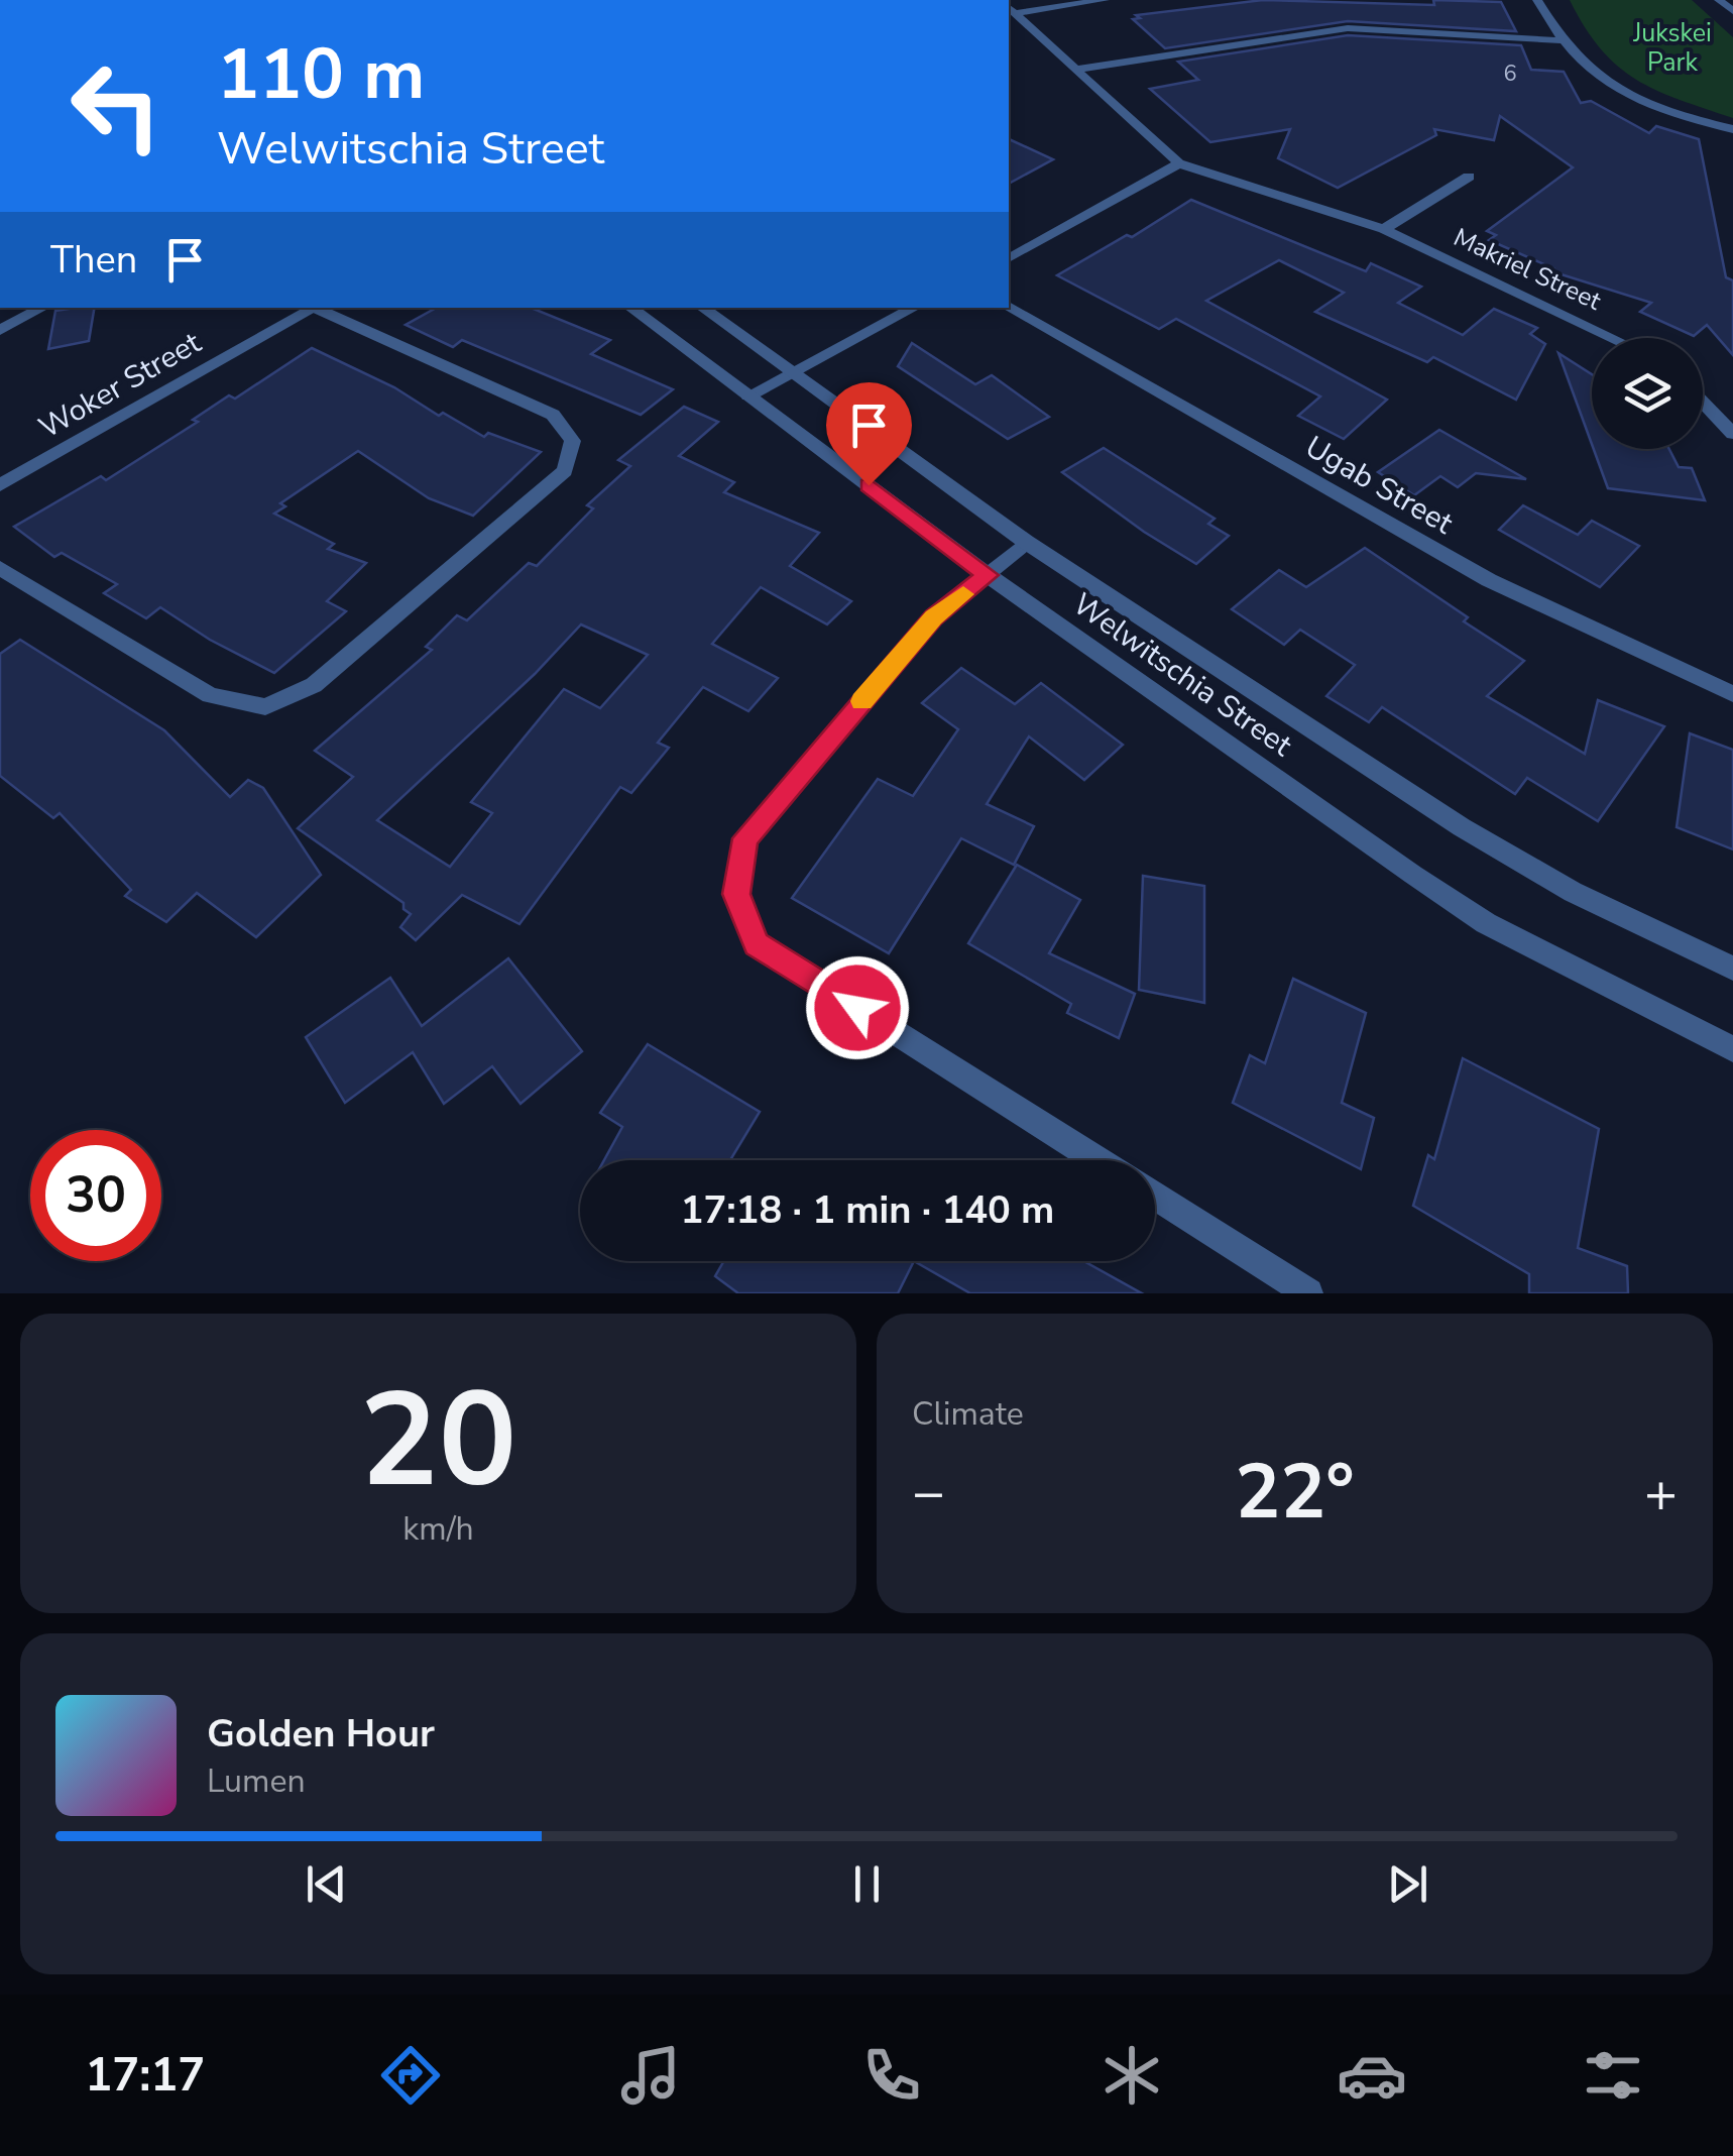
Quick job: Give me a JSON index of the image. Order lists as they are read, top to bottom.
{
  "streets": {
    "street": [
      "Makriel Street",
      "Woker Street",
      "Ugab Street",
      "Welwitschia Street"
    ]
  },
  "parks": ["Jukskei Park"],
  "house_numbers": ["6"],
  "page": {
    "turn": ["110 m", "Welwitschia Street"],
    "then": "Then",
    "limit": "30",
    "trip": "17:18 · 1 min · 140 m",
    "tile": [
      ["20", "km/h"],
      "Climate"
    ],
    "heat": ["−", "22°", "+"],
    "song": ["Golden Hour", "Lumen"],
    "tabs": "17:17"
  }
}
